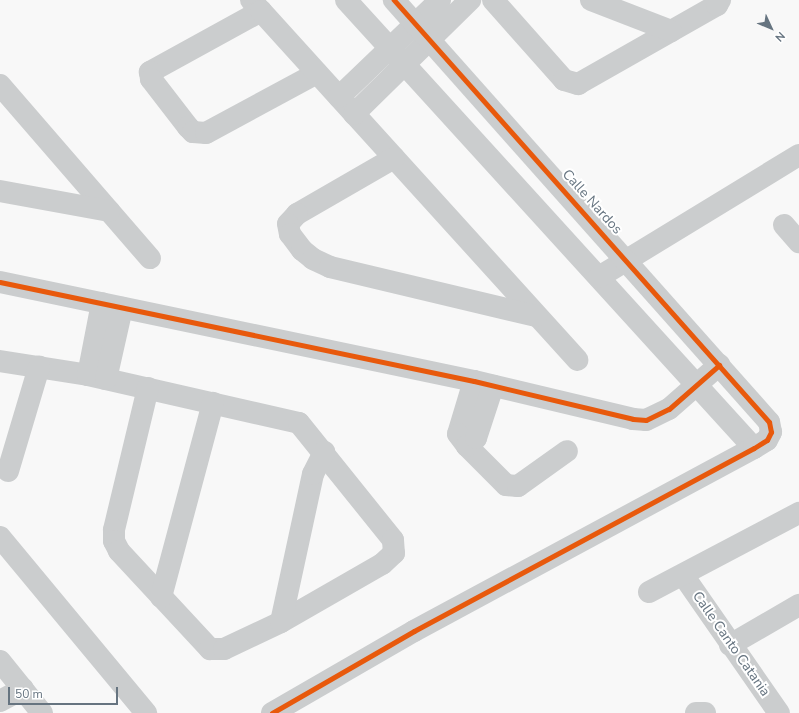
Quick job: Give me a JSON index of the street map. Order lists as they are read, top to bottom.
{
  "streets": {
    "street": ["Calle Nardos", "Calle Canto Catania"]
  },
  "scale_bar": "50 m",
  "north": "bottom right"
}
